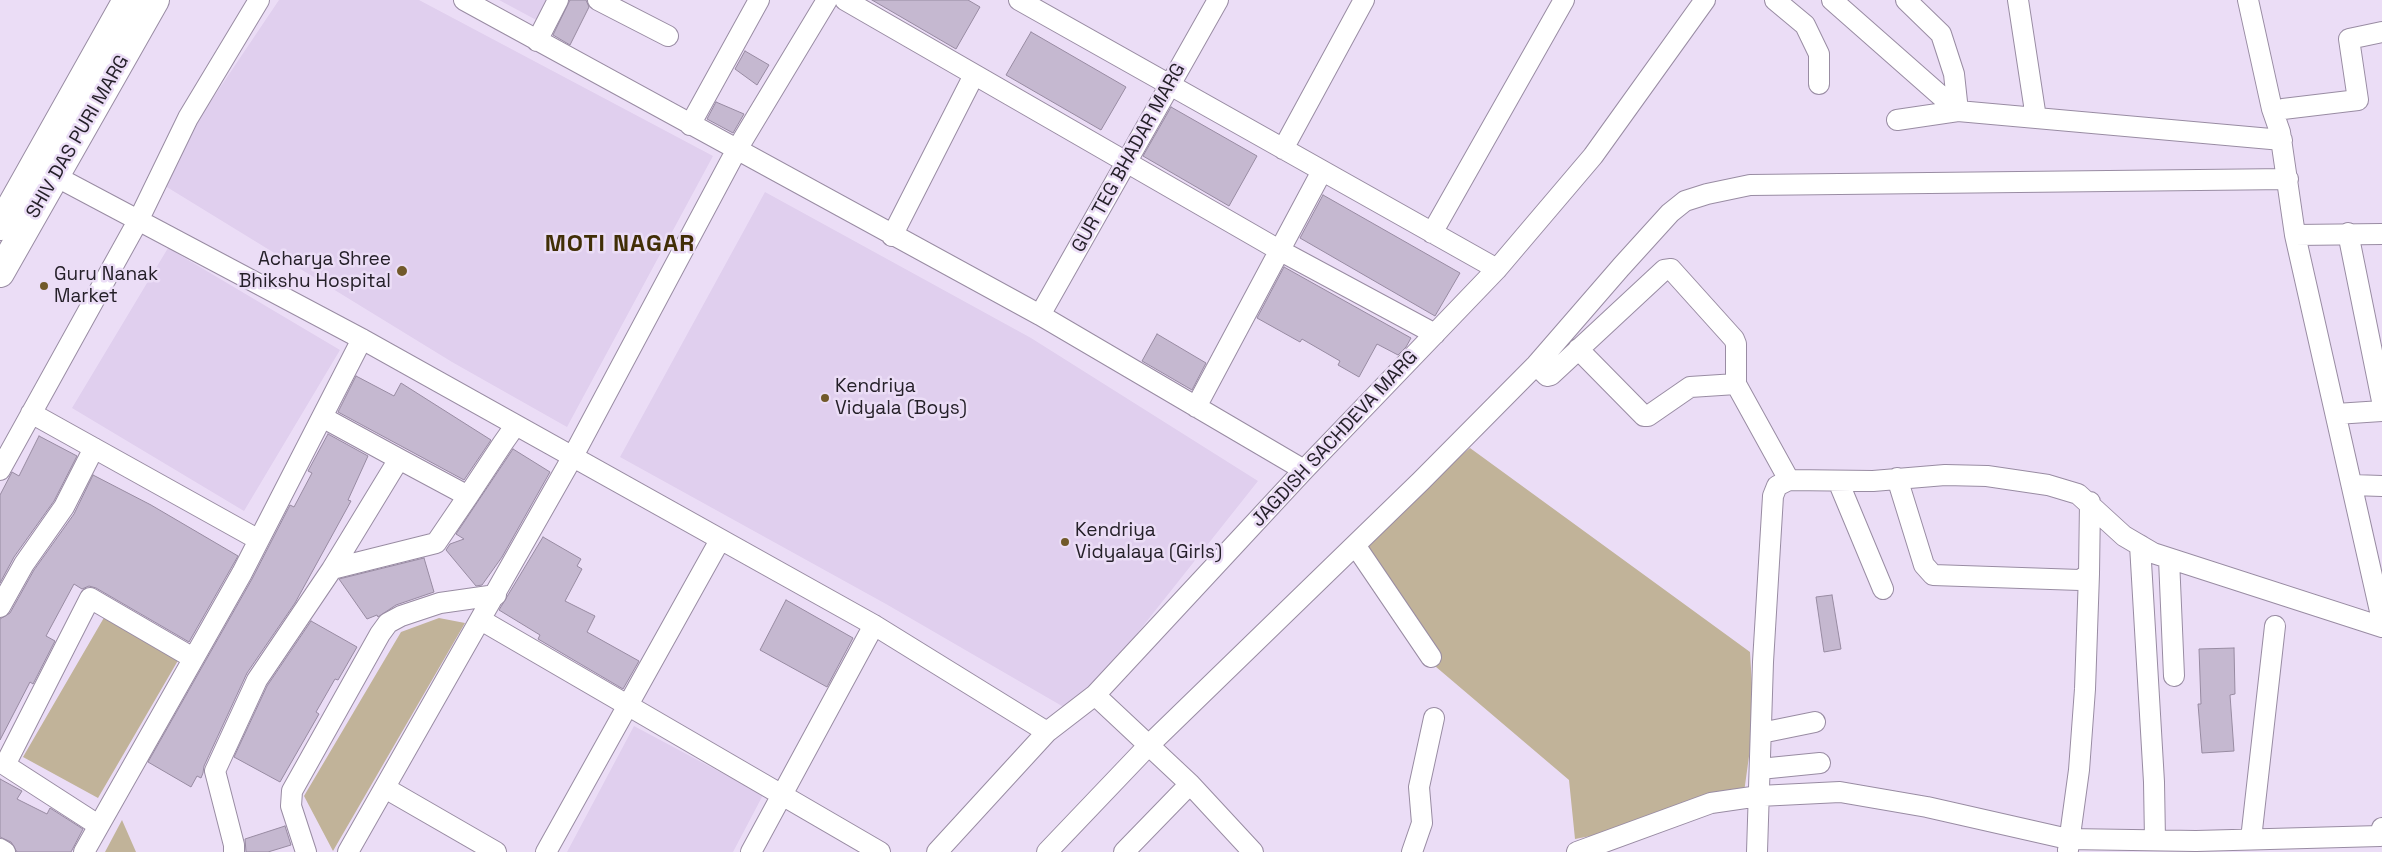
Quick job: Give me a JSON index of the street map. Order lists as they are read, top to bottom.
{
  "streets": {
    "main road": ["SHIV DAS PURI MARG"],
    "street": ["GUR TEG BHADAR MARG", "JAGDISH SACHDEVA MARG"]
  },
  "districts": ["MOTI NAGAR"],
  "places": [
    "Acharya Shree Bhikshu Hospital",
    "Guru Nanak Market",
    "Kendriya Vidyala (Boys)",
    "Kendriya Vidyalaya (Girls)"
  ]
}
